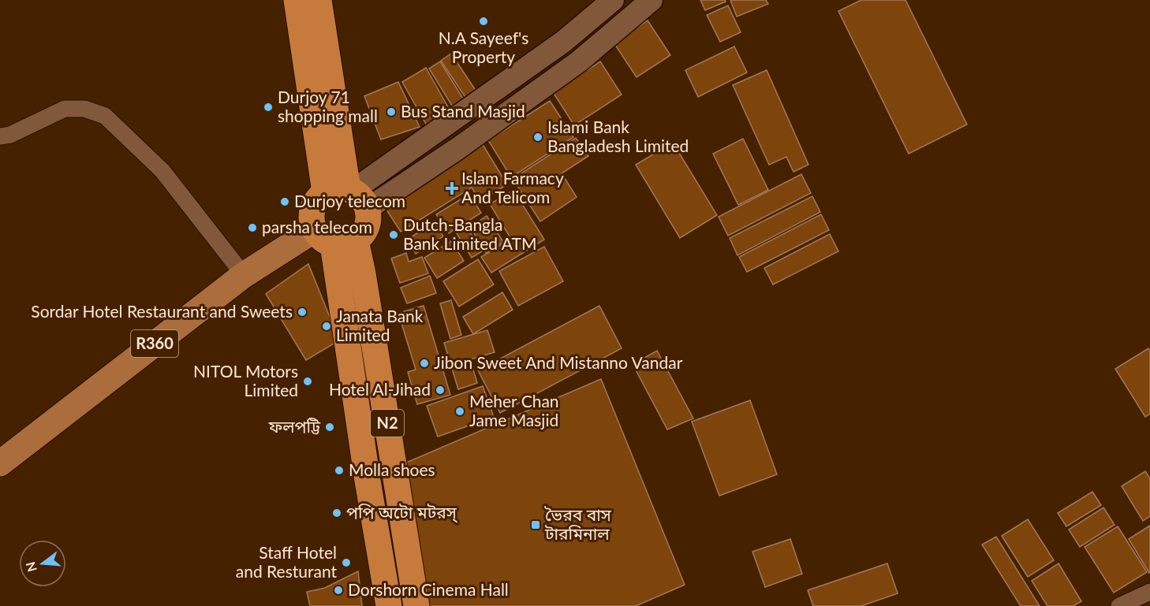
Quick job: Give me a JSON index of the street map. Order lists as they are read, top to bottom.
{
  "streets": {
    "highway": ["N2"],
    "main road": ["R360"]
  },
  "crossings": [
    ["R360", "N2"]
  ],
  "places": {
    "other": [
      "N.A Sayeef's Property",
      "Durjoy 71 shopping mall",
      "Bus Stand Masjid",
      "Islami Bank Bangladesh Limited",
      "Durjoy telecom",
      "parsha telecom",
      "Dutch-Bangla Bank Limited ATM",
      "Sordar Hotel Restaurant and Sweets",
      "Janata Bank Limited",
      "Jibon Sweet And Mistanno Vandar",
      "NITOL Motors Limited",
      "Hotel Al-Jihad",
      "Meher Chan Jame Masjid",
      "ফলপট্টি",
      "Molla shoes",
      "পপি অটো মটরস্",
      "Staff Hotel and Resturant",
      "Dorshorn Cinema Hall"
    ],
    "health": ["Islam Farmacy And Telicom"],
    "transit": ["ভৈরব বাস টারমিনাল"]
  },
  "north": "left"
}
